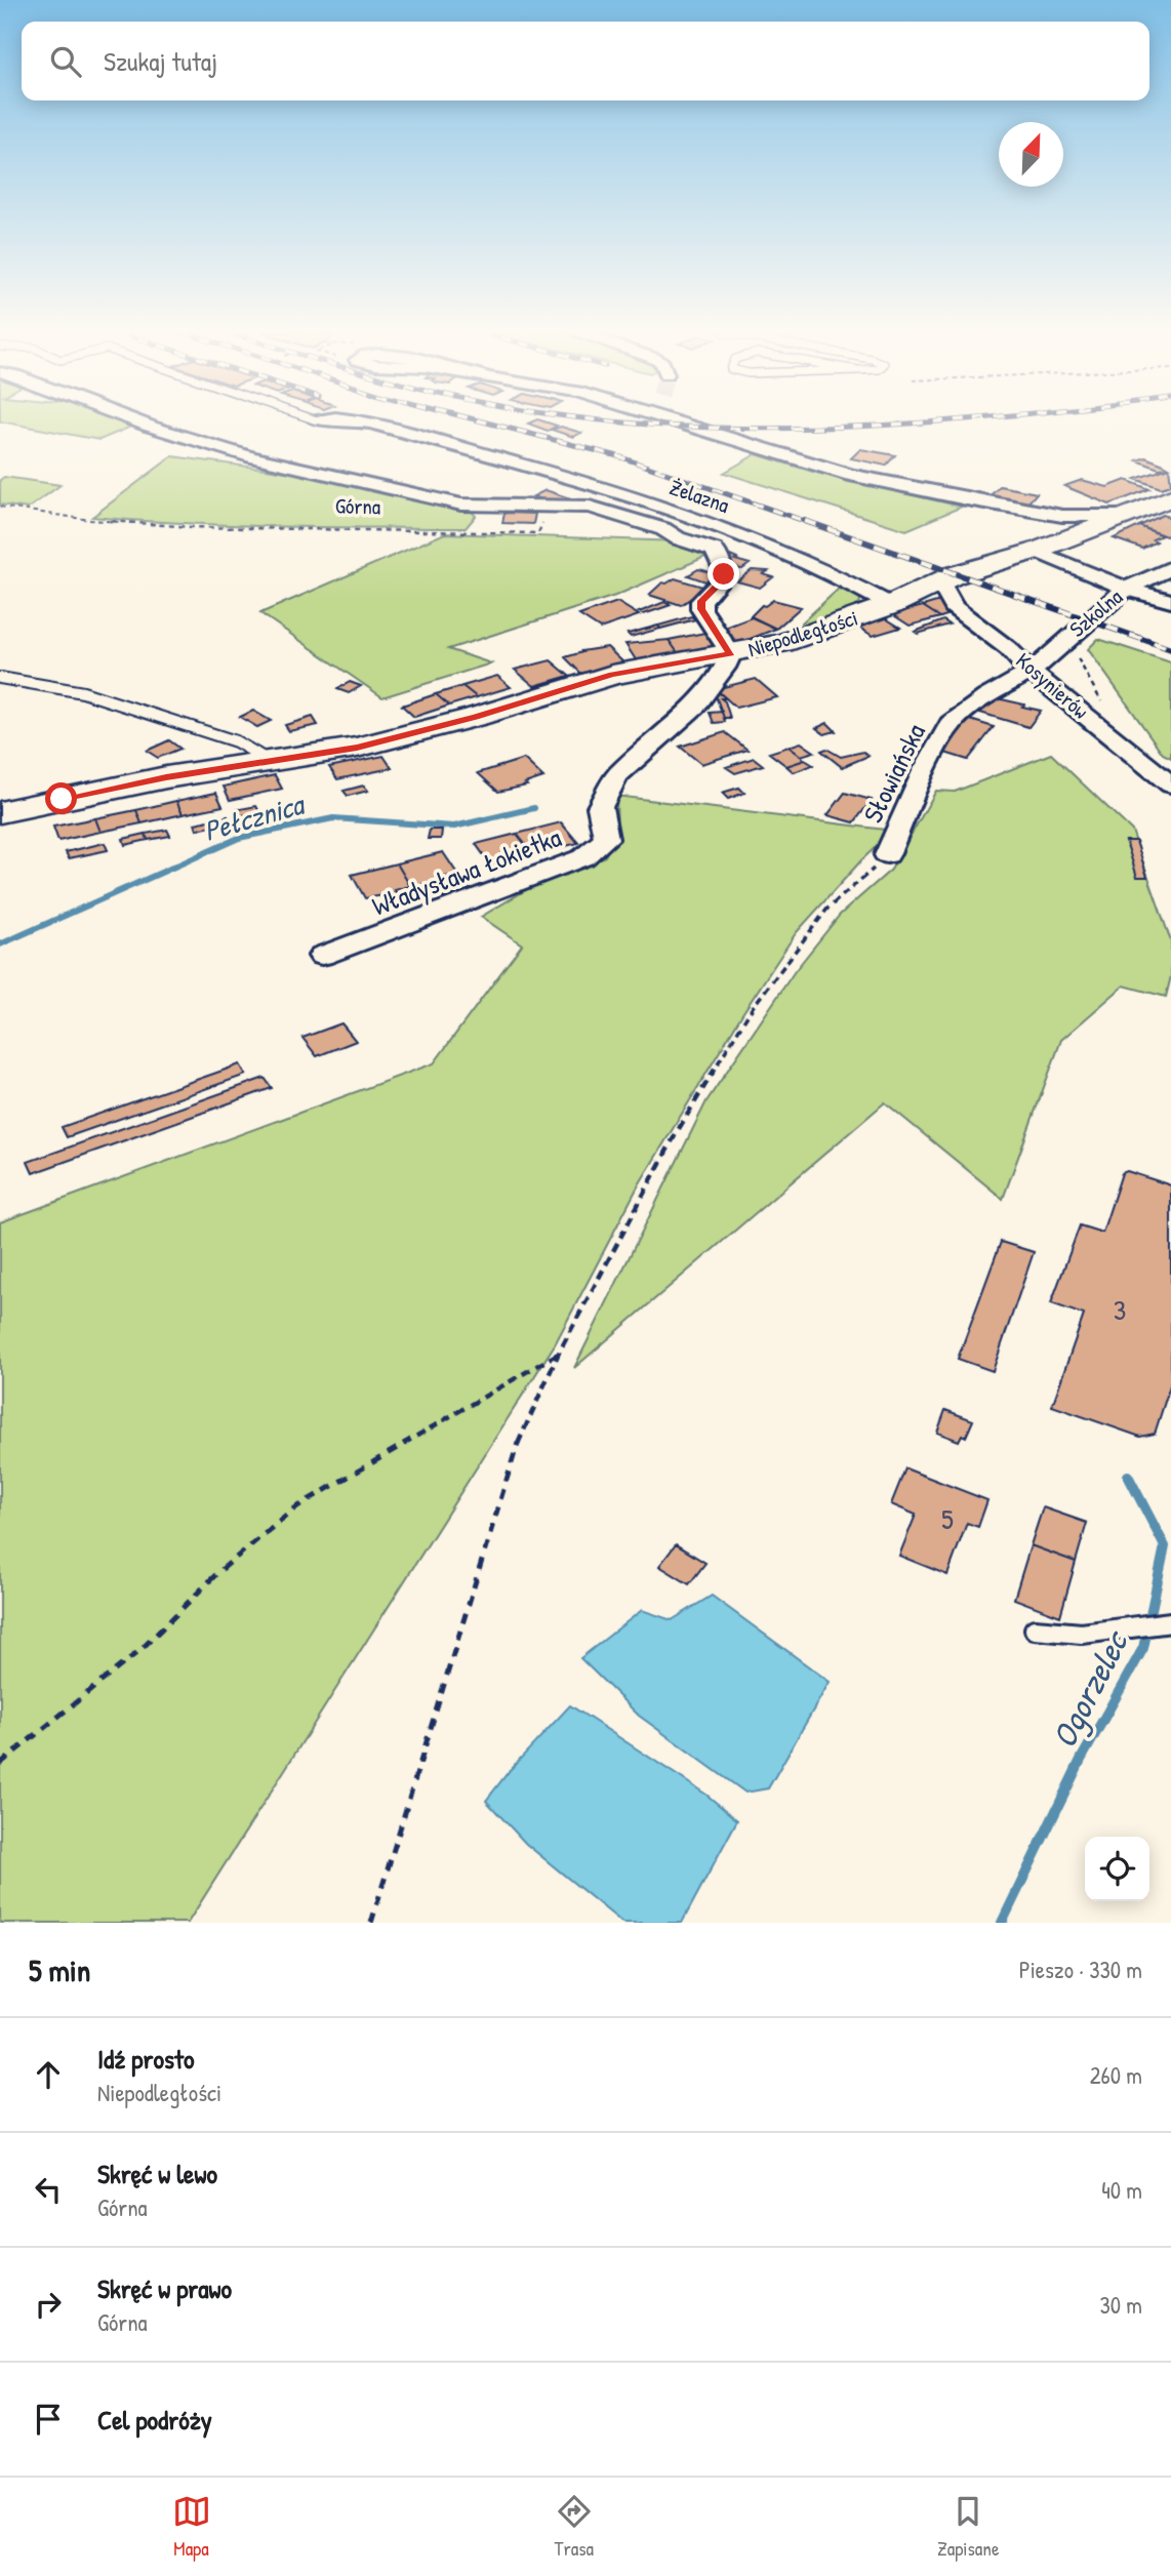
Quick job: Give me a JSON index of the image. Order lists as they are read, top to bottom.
{
  "streets": {
    "main road": ["Niepodległości"],
    "street": [
      "Żelazna",
      "Szkolna",
      "Kosynierów",
      "Słowiańska",
      "Władysława Łokietka"
    ],
    "path": ["Górna"]
  },
  "crossings": [
    ["Żelazna", "Niepodległości"],
    ["Szkolna", "Kosynierów"],
    ["Szkolna", "Słowiańska"],
    ["Niepodległości", "Kosynierów"],
    ["Niepodległości", "Władysława Łokietka"],
    ["Kosynierów", "Słowiańska"]
  ],
  "water": ["Pełcznica", "Ogorzelec"],
  "house_numbers": ["3", "5"],
  "north": "top right",
  "page": {
    "search": "Szukaj tutaj",
    "heading": ["5 min", "Pieszo · 330 m"],
    "list": [
      ["Idź prosto", "Niepodległości", "260 m"],
      ["Skręć w lewo", "Górna", "40 m"],
      ["Skręć w prawo", "Górna", "30 m"],
      "Cel podróży"
    ],
    "nav": ["Mapa", "Trasa", "Zapisane"]
  }
}
